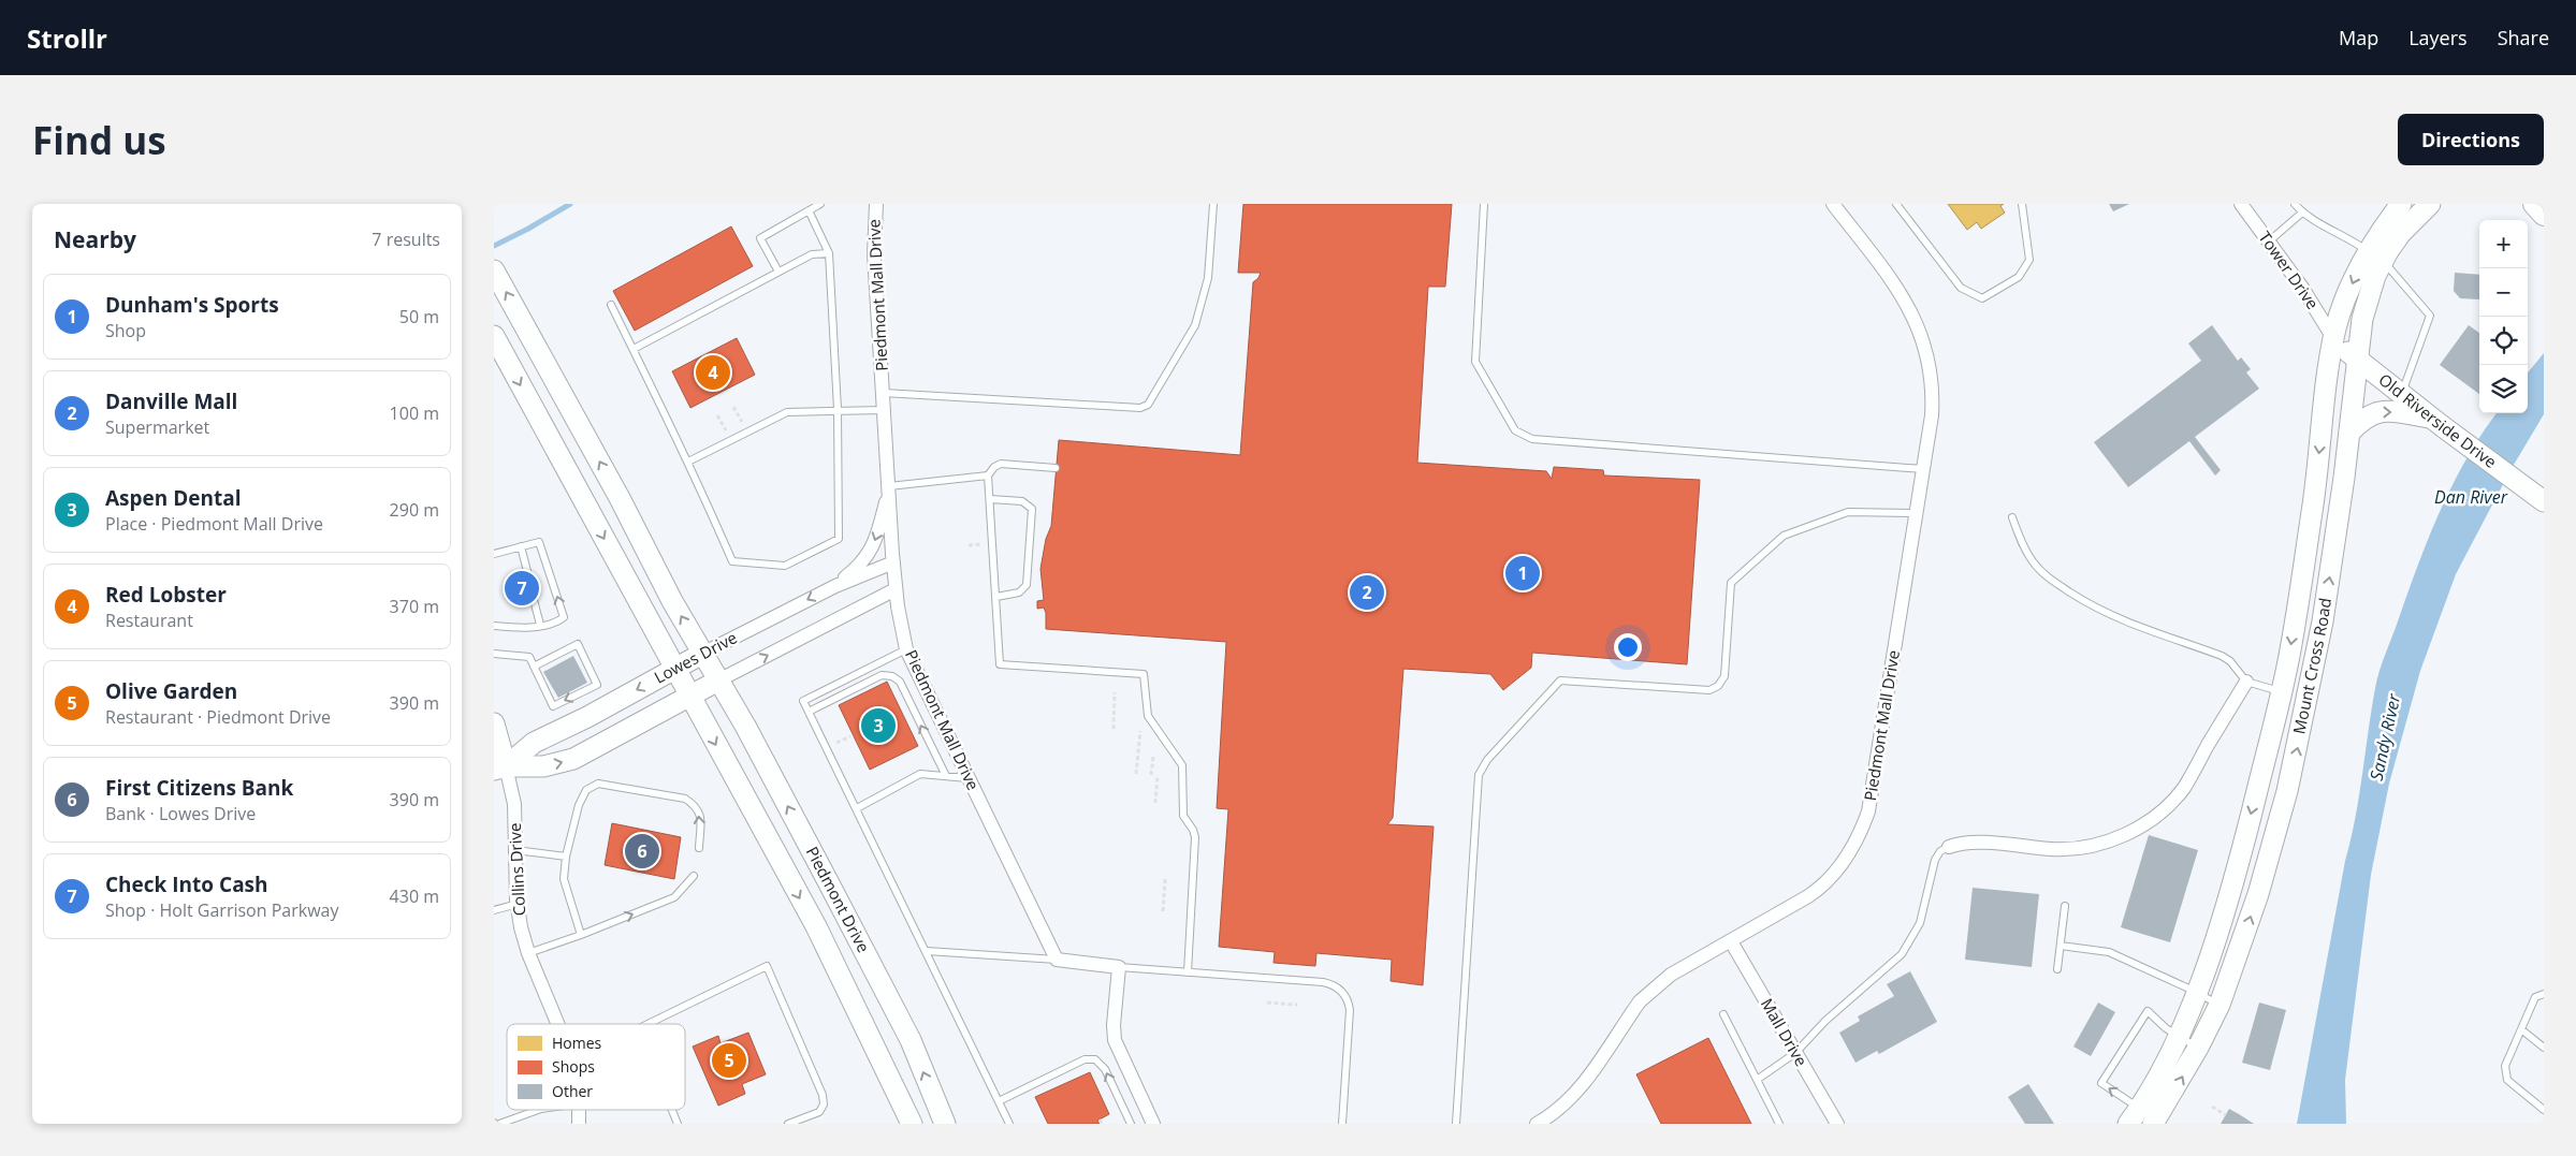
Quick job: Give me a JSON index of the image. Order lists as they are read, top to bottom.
{
  "streets": {
    "main road": [
      "Old Riverside Drive",
      "Lowes Drive",
      "Mount Cross Road",
      "Piedmont Drive"
    ],
    "street": [
      "Tower Drive",
      "Piedmont Mall Drive",
      "Collins Drive",
      "Mall Drive"
    ]
  },
  "crossings": [
    ["Tower Drive", "Old Riverside Drive"],
    ["Tower Drive", "Mount Cross Road"],
    ["Piedmont Mall Drive", "Lowes Drive"],
    ["Piedmont Mall Drive", "Mall Drive"],
    ["Old Riverside Drive", "Mount Cross Road"],
    ["Lowes Drive", "Collins Drive"],
    ["Lowes Drive", "Piedmont Drive"]
  ],
  "water": ["Dan River", "Sandy River"],
  "legend": ["Homes", "Shops", "Other"],
  "page": {
    "header": "Strollr",
    "nav": ["Map", "Layers", "Share"],
    "buttons": "Directions",
    "title": "Find us",
    "heading": ["Nearby", "7 results"],
    "map_buttons": ["+", "−"],
    "list": [
      {
        "mark": "1",
        "name": "Dunham's Sports",
        "note": "Shop",
        "value": "50 m"
      },
      {
        "mark": "2",
        "name": "Danville Mall",
        "note": "Supermarket",
        "value": "100 m"
      },
      {
        "mark": "3",
        "name": "Aspen Dental",
        "note": "Place · Piedmont Mall Drive",
        "value": "290 m"
      },
      {
        "mark": "4",
        "name": "Red Lobster",
        "note": "Restaurant",
        "value": "370 m"
      },
      {
        "mark": "5",
        "name": "Olive Garden",
        "note": "Restaurant · Piedmont Drive",
        "value": "390 m"
      },
      {
        "mark": "6",
        "name": "First Citizens Bank",
        "note": "Bank · Lowes Drive",
        "value": "390 m"
      },
      {
        "mark": "7",
        "name": "Check Into Cash",
        "note": "Shop · Holt Garrison Parkway",
        "value": "430 m"
      }
    ],
    "pins": [
      "4",
      "1",
      "7",
      "2",
      "3",
      "6",
      "5"
    ]
  }
}
